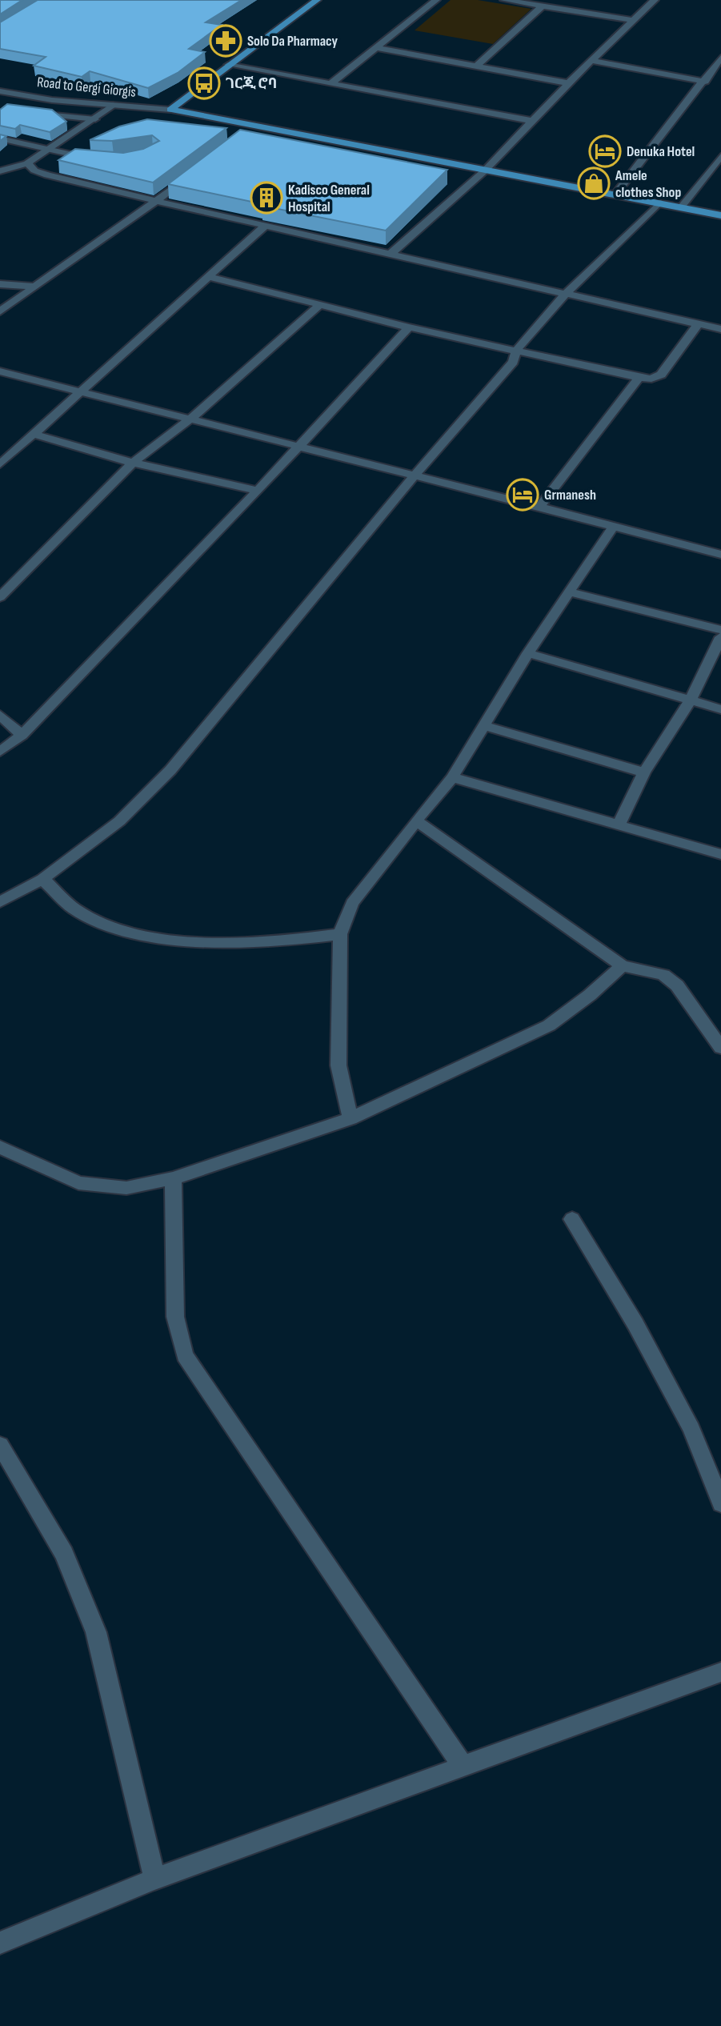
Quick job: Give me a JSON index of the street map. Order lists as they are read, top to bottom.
{
  "streets": {
    "street": ["Road to Gergi Giorgis"]
  },
  "places": {
    "pharmacy": ["Solo Da Pharmacy"],
    "bus stop": ["ገርጂ ሮባ"],
    "hotel": ["Denuka Hotel", "Grmanesh"],
    "shop": ["Amele clothes Shop"],
    "building": ["Kadisco General Hospital"]
  }
}
